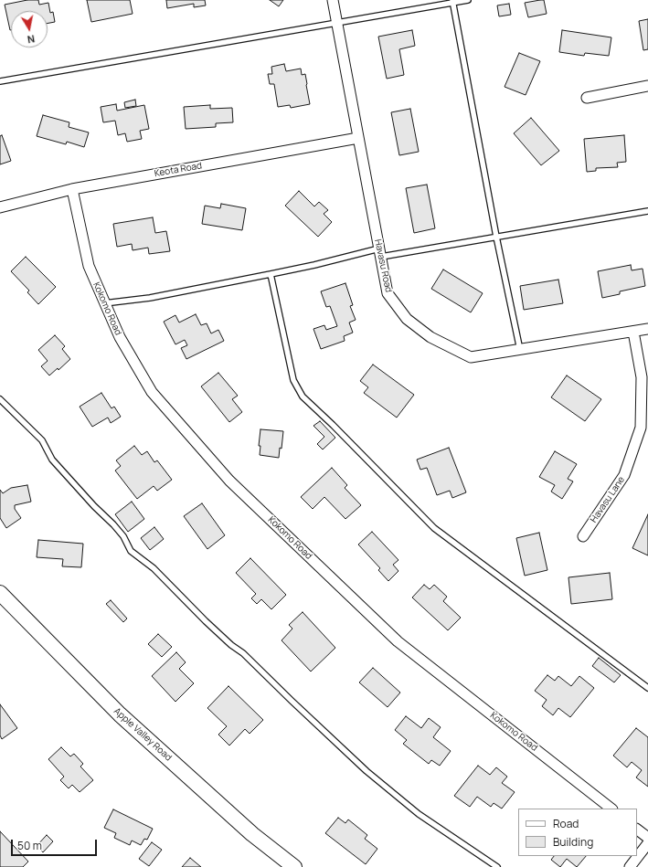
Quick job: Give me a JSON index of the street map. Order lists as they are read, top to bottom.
{
  "streets": {
    "main road": ["Apple Valley Road"],
    "street": [
      "Keota Road",
      "Havasu Road",
      "Kokomo Road",
      "Havasu Lane"
    ]
  },
  "crossings": [
    ["Keota Road", "Havasu Road"],
    ["Keota Road", "Kokomo Road"],
    ["Havasu Road", "Havasu Lane"]
  ],
  "legend": ["Road", "Building"],
  "scale_bar": "50 m",
  "north": "bottom"
}
